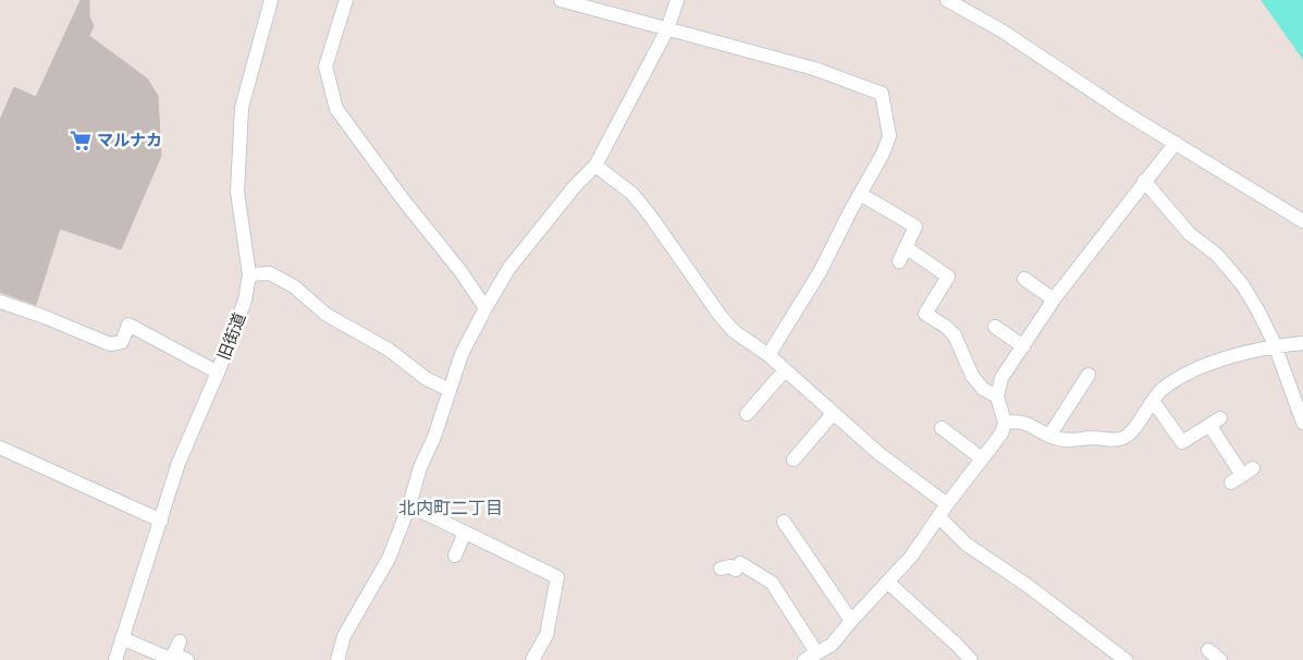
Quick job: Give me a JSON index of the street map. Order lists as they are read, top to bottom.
{
  "streets": {
    "street": ["旧街道"]
  },
  "districts": ["北内町二丁目"],
  "places": {
    "supermarket": ["マルナカ"]
  }
}
